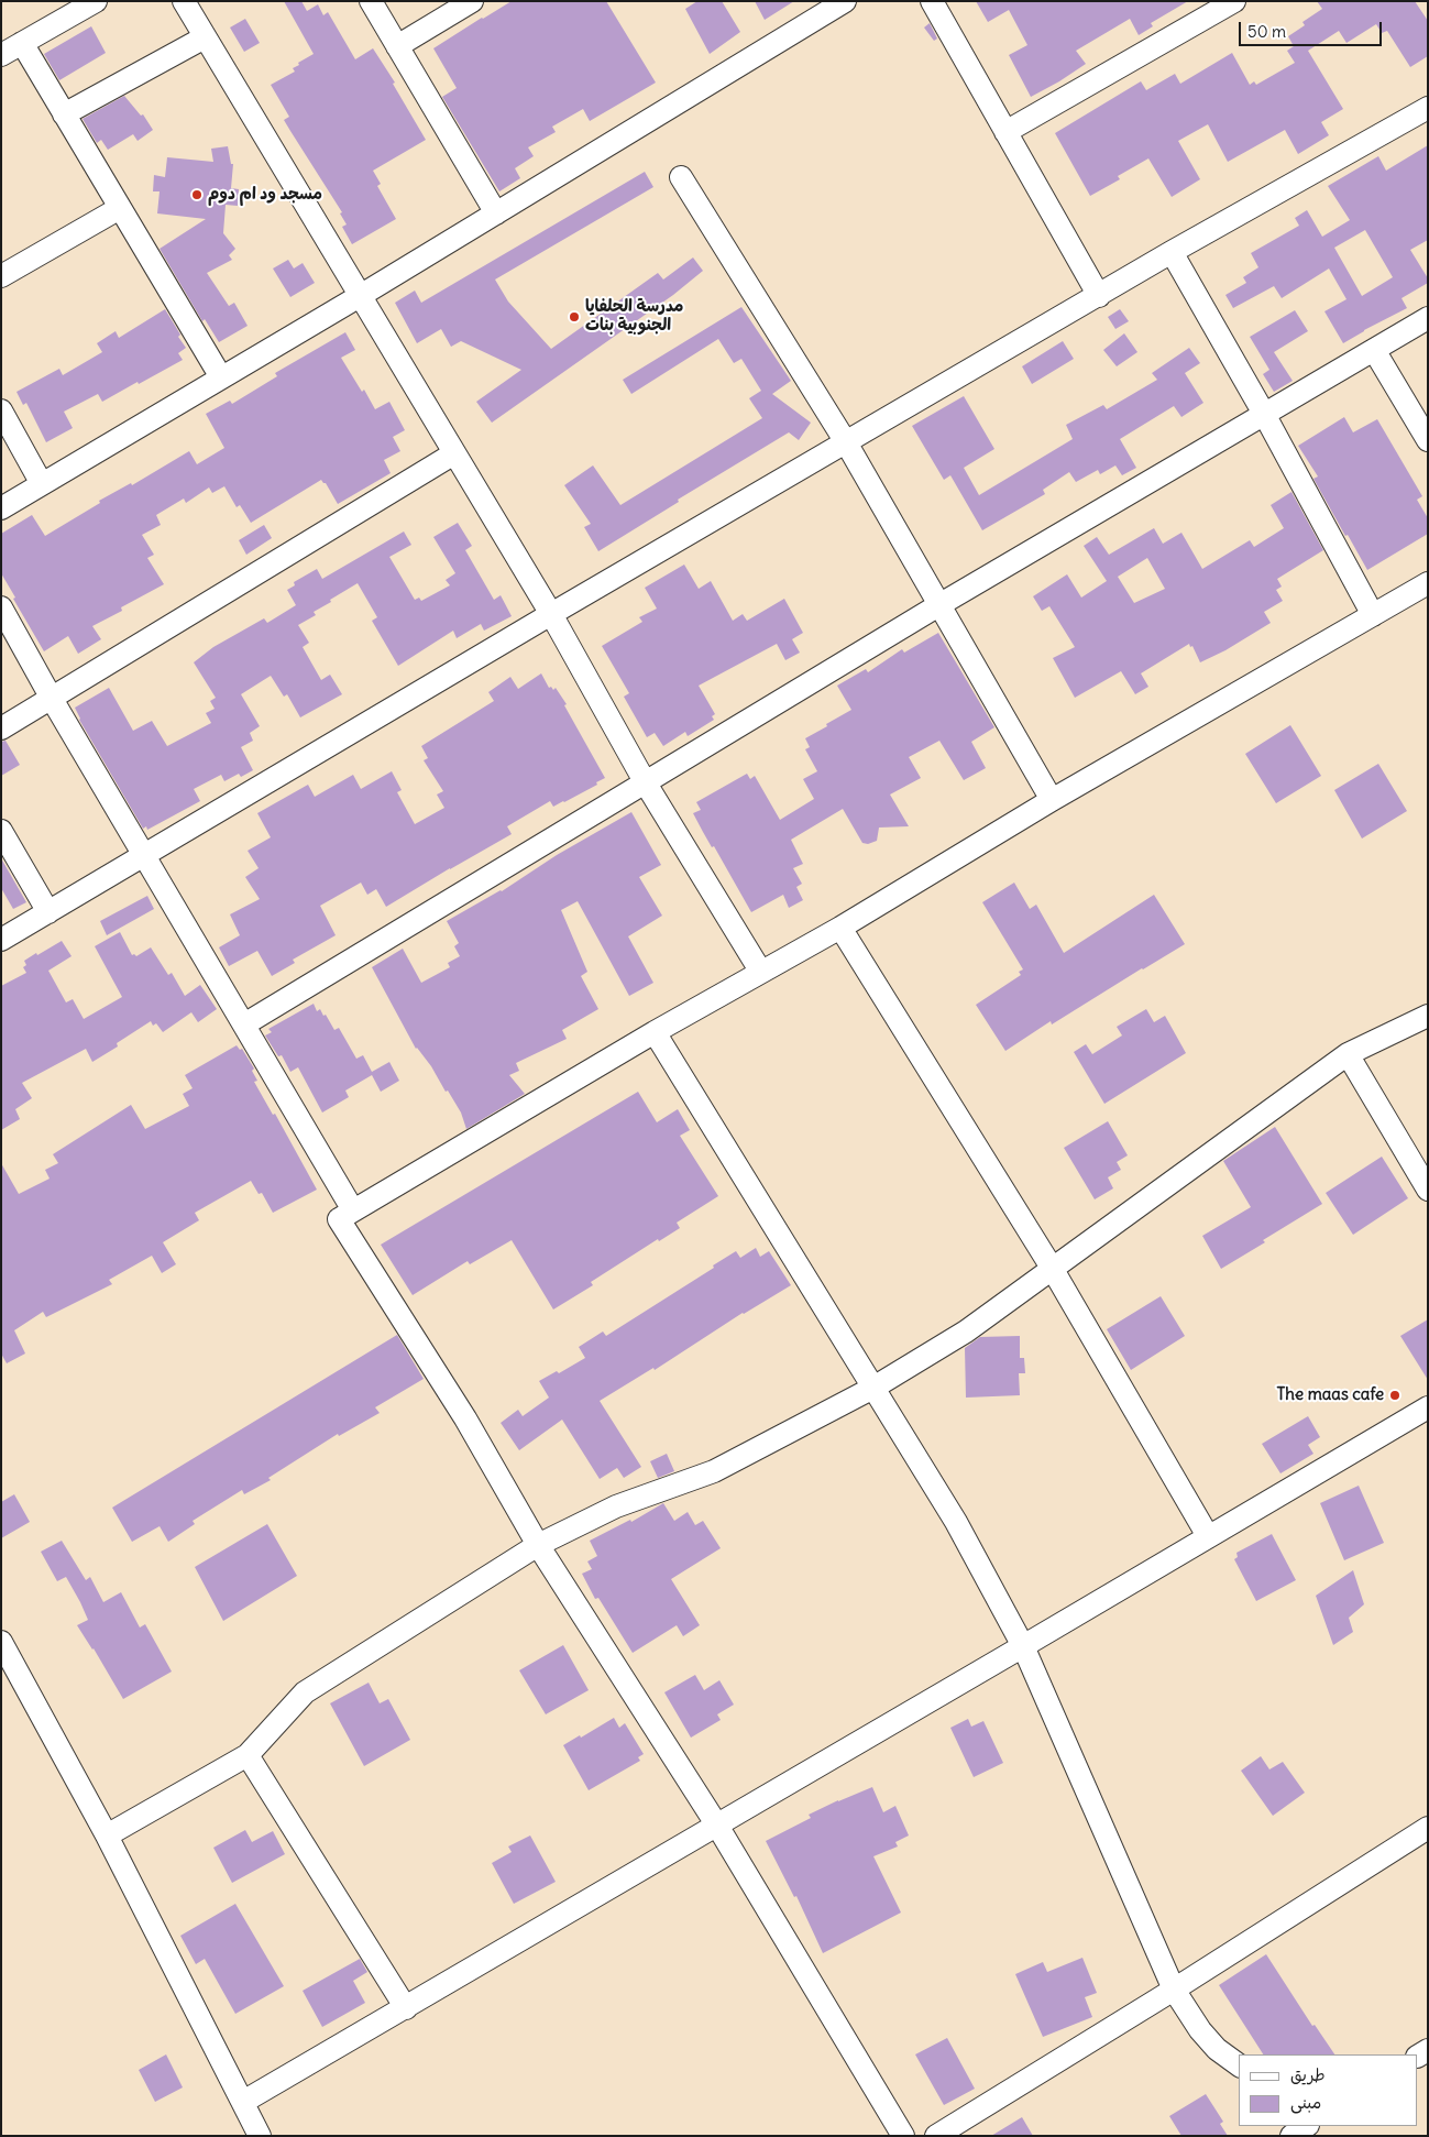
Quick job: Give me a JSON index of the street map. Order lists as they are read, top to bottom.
{
  "places": ["مسجد ود ام دوم", "مدرسة الحلفايا الجنوبية بنات", "The maas cafe"],
  "legend": ["طريق", "مبنى"],
  "scale_bar": "50 m"
}
